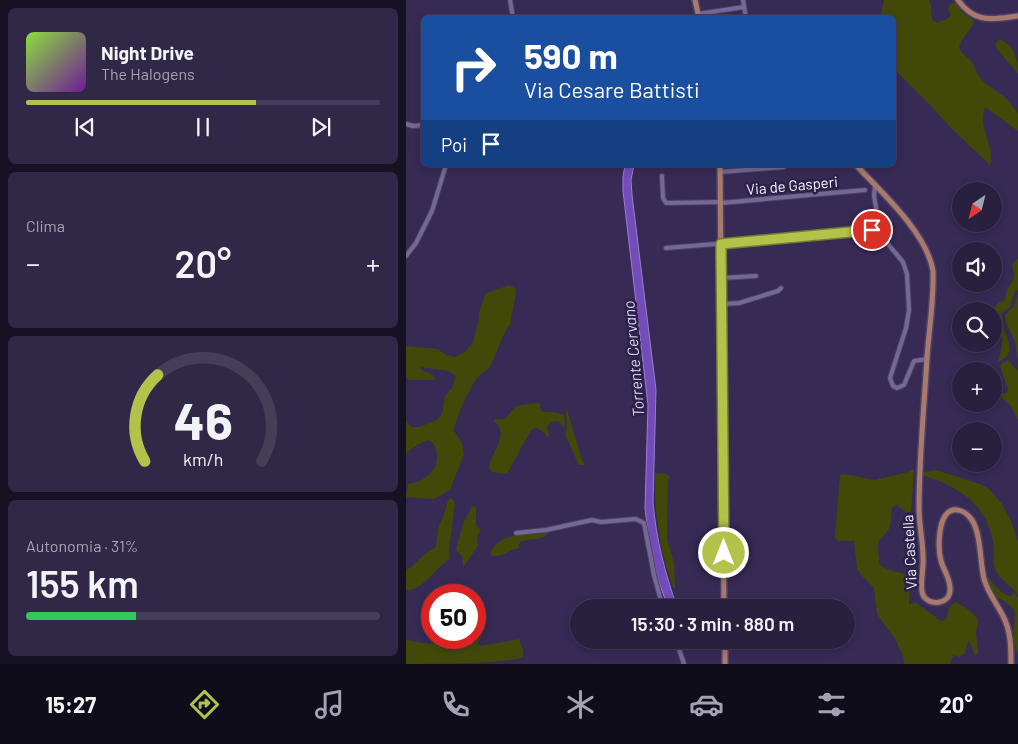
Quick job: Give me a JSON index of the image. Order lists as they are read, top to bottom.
{
  "streets": {
    "main road": ["Via Castella"],
    "street": ["Via de Gasperi"]
  },
  "water": ["Torrente Cervano"],
  "north": "bottom left",
  "page": {
    "turn": ["590 m", "Via Cesare Battisti"],
    "song": ["Night Drive", "The Halogens"],
    "then": "Poi",
    "tile": [
      "Clima",
      ["Autonomia · 31%", "155 km"]
    ],
    "map_buttons": ["+", "−"],
    "heat": ["−", "20°", "+"],
    "limit": "50",
    "trip": "15:30 · 3 min · 880 m",
    "tabs": ["15:27", "20°"],
    "gauge": ["46", "km/h"]
  }
}
